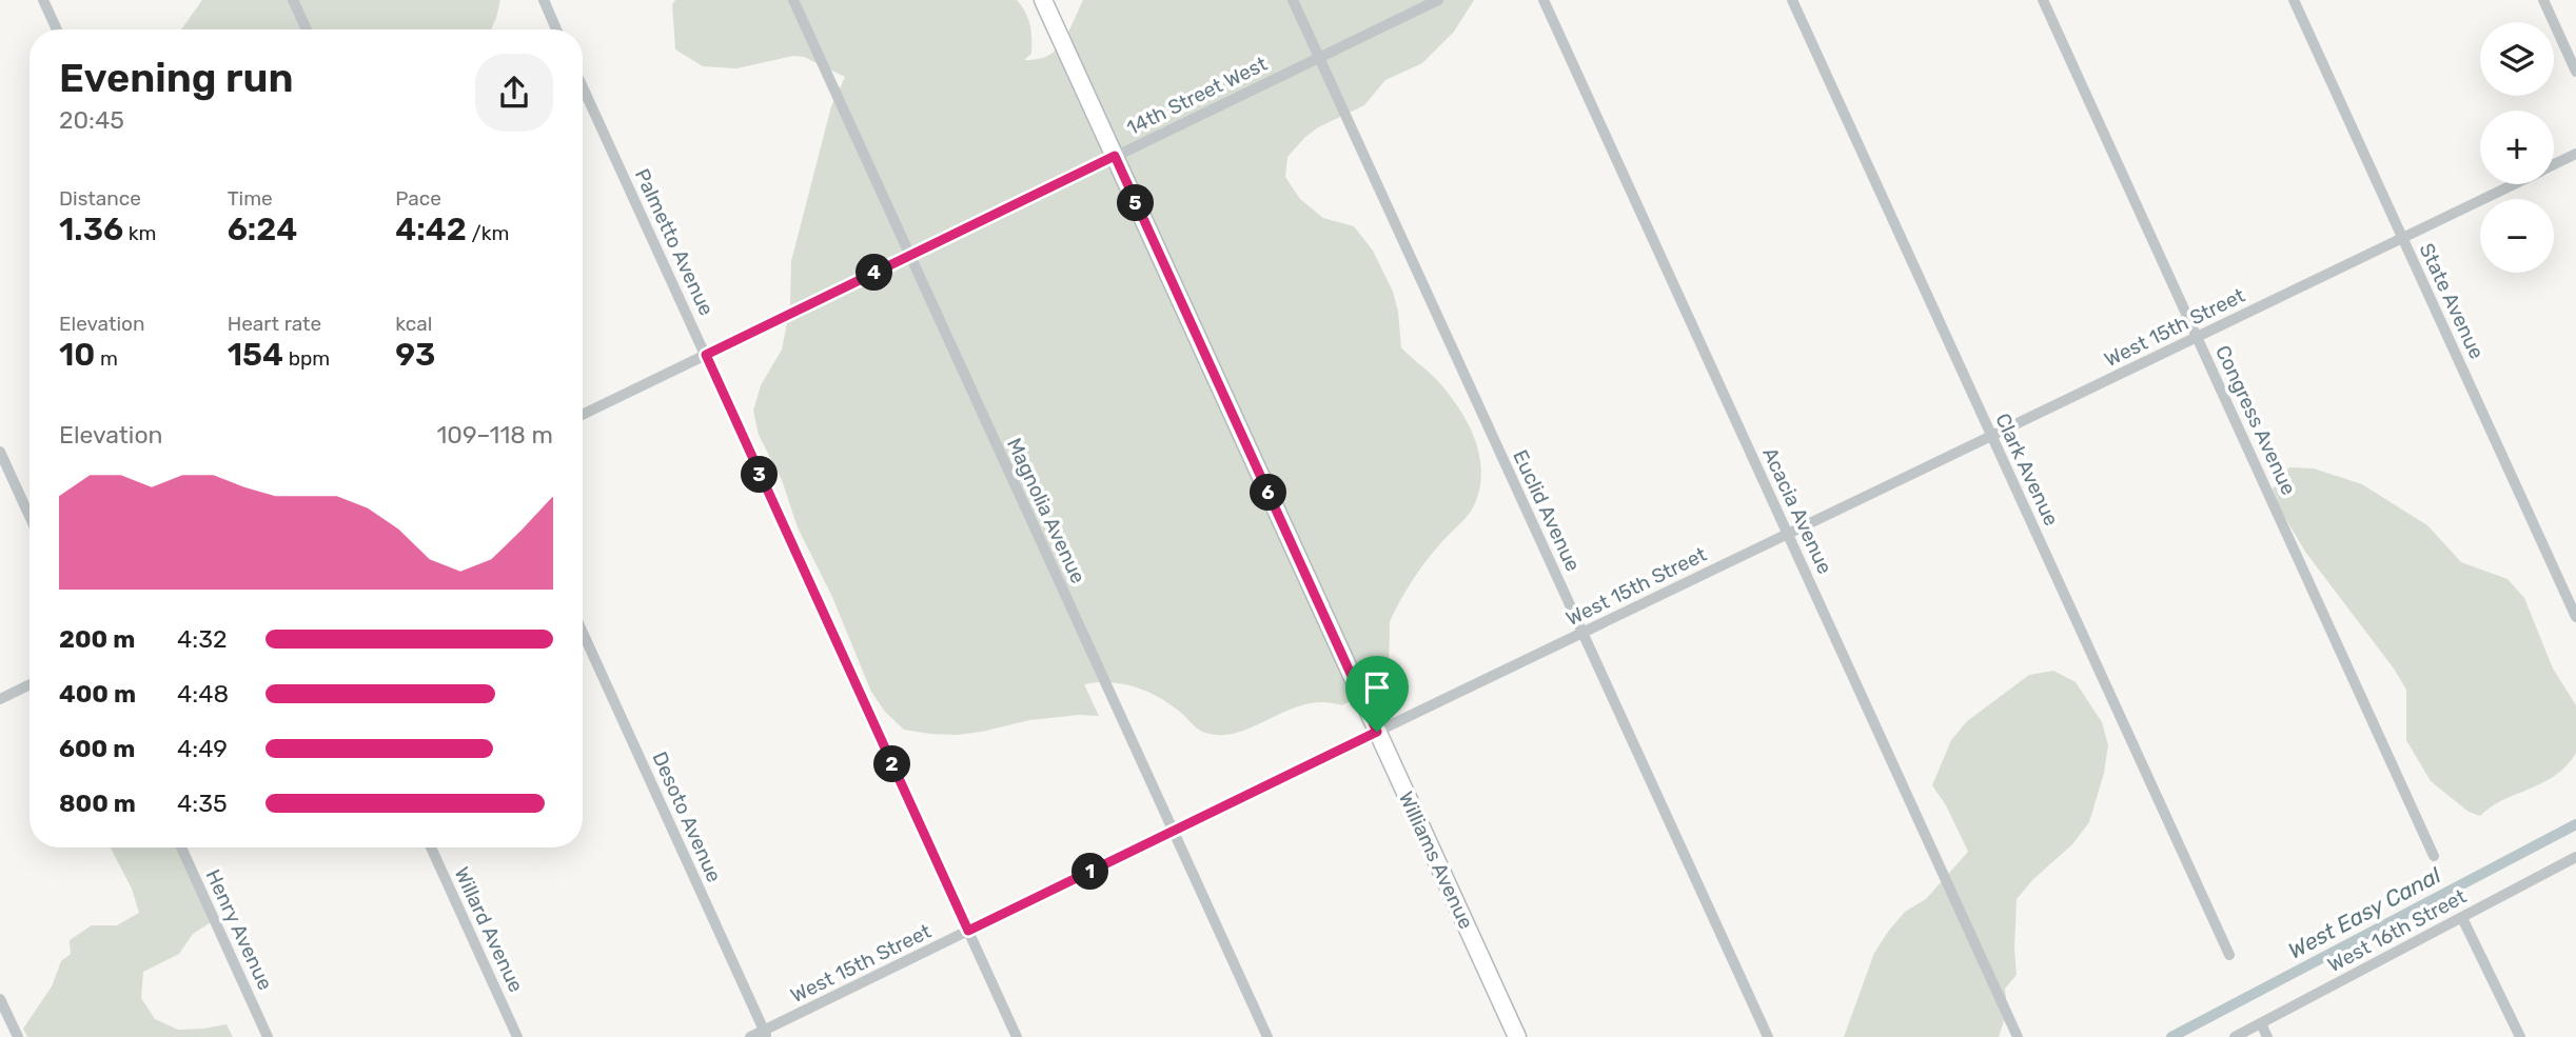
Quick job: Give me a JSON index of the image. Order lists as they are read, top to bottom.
{
  "streets": {
    "street": [
      "14th Street West",
      "Palmetto Avenue",
      "State Avenue",
      "West 15th Street",
      "Congress Avenue",
      "Clark Avenue",
      "Magnolia Avenue",
      "Euclid Avenue",
      "Acacia Avenue",
      "Desoto Avenue",
      "Williams Avenue",
      "Henry Avenue",
      "Willard Avenue",
      "West 16th Street"
    ]
  },
  "crossings": [
    ["14th Street West", "Palmetto Avenue"],
    ["14th Street West", "Magnolia Avenue"],
    ["14th Street West", "Euclid Avenue"],
    ["14th Street West", "Williams Avenue"],
    ["Palmetto Avenue", "West 15th Street"],
    ["State Avenue", "West 15th Street"],
    ["West 15th Street", "Congress Avenue"],
    ["West 15th Street", "Clark Avenue"],
    ["West 15th Street", "Magnolia Avenue"],
    ["West 15th Street", "Euclid Avenue"],
    ["West 15th Street", "Acacia Avenue"],
    ["West 15th Street", "Desoto Avenue"],
    ["West 15th Street", "Williams Avenue"]
  ],
  "water": ["West Easy Canal"],
  "page": {
    "map_buttons": ["+", "−"],
    "heading": ["Evening run", "20:45"],
    "stats": [
      ["Distance", "1.36 km"],
      ["Time", "6:24"],
      ["Pace", "4:42 /km"],
      ["Elevation", "10 m"],
      ["Heart rate", "154 bpm"],
      ["kcal", "93"]
    ],
    "pins": [
      "5",
      "4",
      "3",
      "6",
      "2",
      "1"
    ],
    "chart": ["Elevation", "109–118 m"],
    "list": [
      {
        "name": "200 m",
        "note": "4:32"
      },
      {
        "name": "400 m",
        "note": "4:48"
      },
      {
        "name": "600 m",
        "note": "4:49"
      },
      {
        "name": "800 m",
        "note": "4:35"
      }
    ]
  }
}
